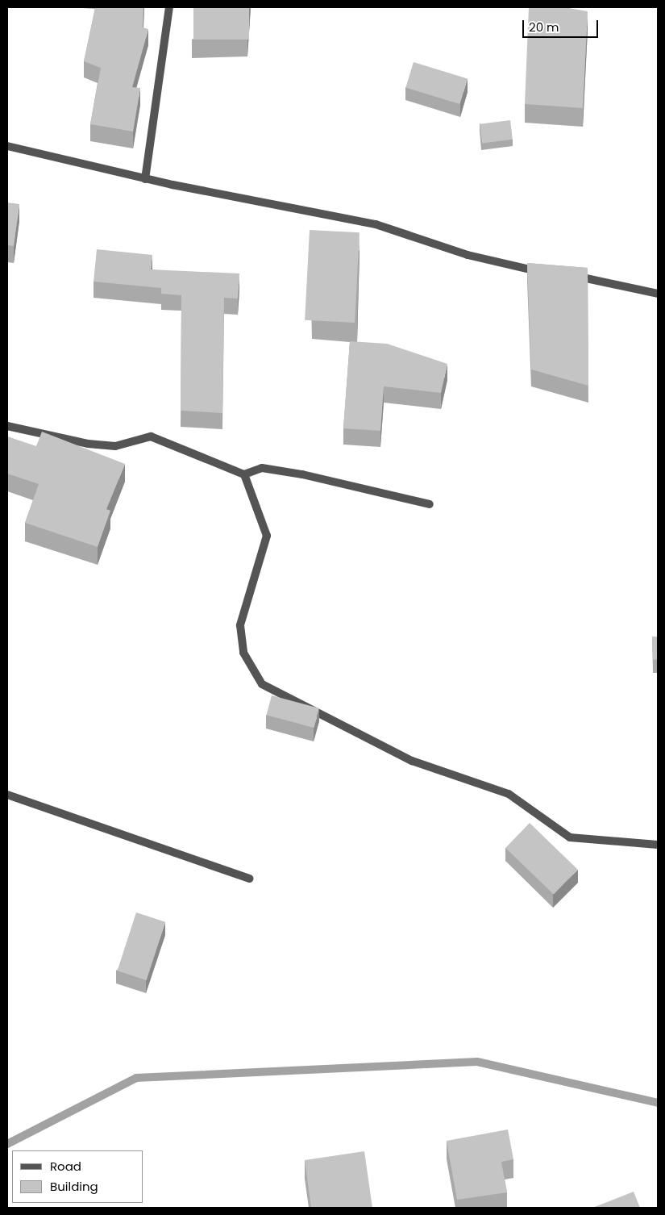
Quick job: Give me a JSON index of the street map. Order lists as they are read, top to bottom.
{
  "legend": ["Road", "Building"],
  "scale_bar": "20 m"
}
